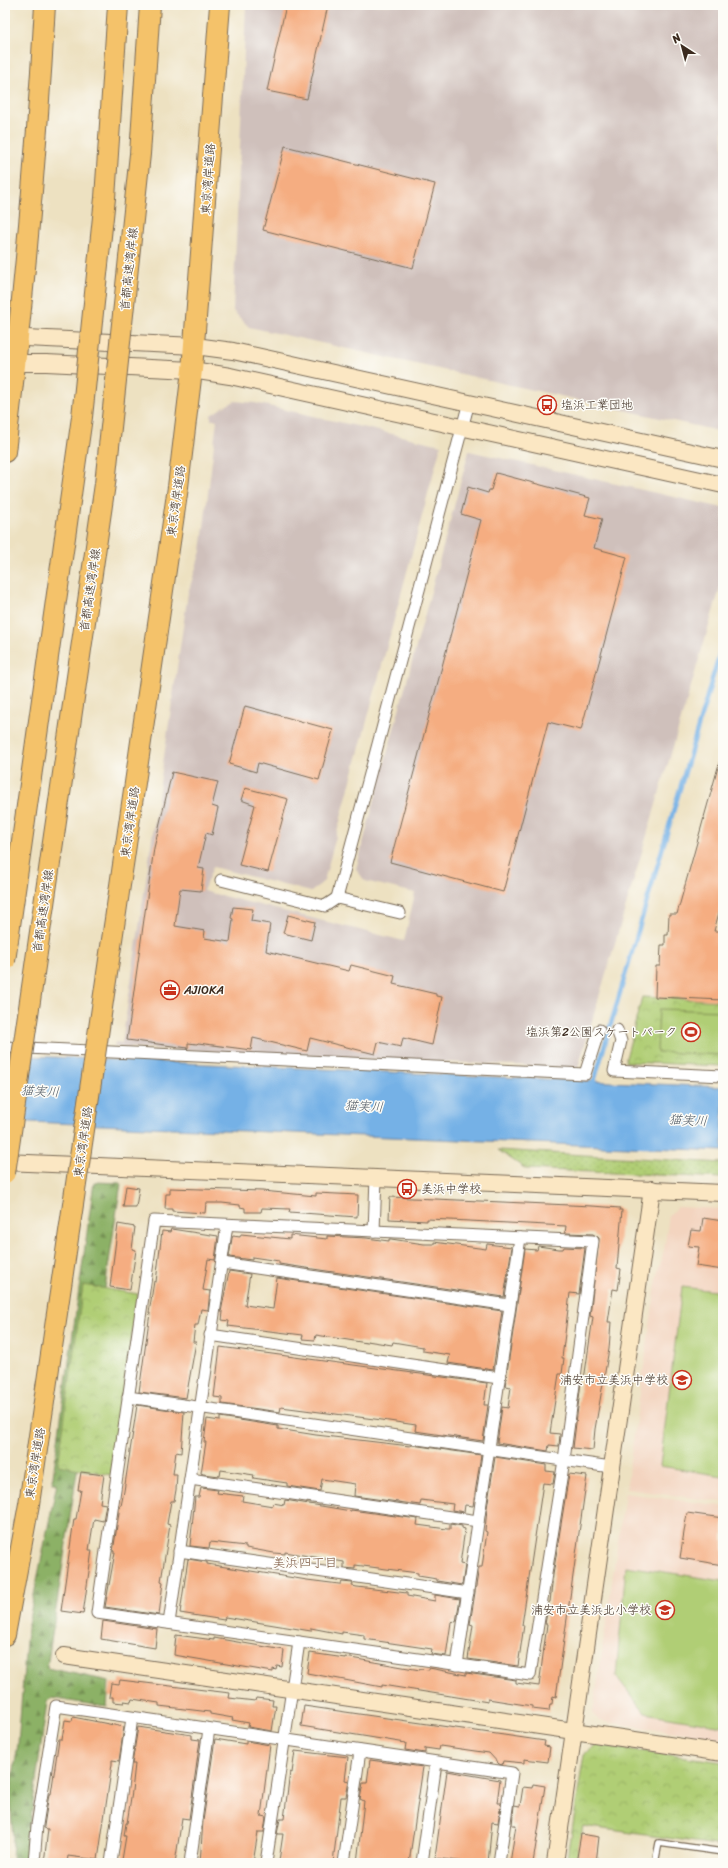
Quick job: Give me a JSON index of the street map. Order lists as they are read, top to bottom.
{
  "streets": {
    "highway": ["東京湾岸道路", "首都高速湾岸線"]
  },
  "districts": ["美浜四丁目"],
  "water": ["猫実川"],
  "places": {
    "bus stop": ["塩浜工業団地", "美浜中学校"],
    "office": ["AJIOKA"],
    "sports": ["塩浜第2公園スケートパーク"],
    "school or university": ["浦安市立美浜中学校", "浦安市立美浜北小学校"]
  },
  "north": "top left"
}
